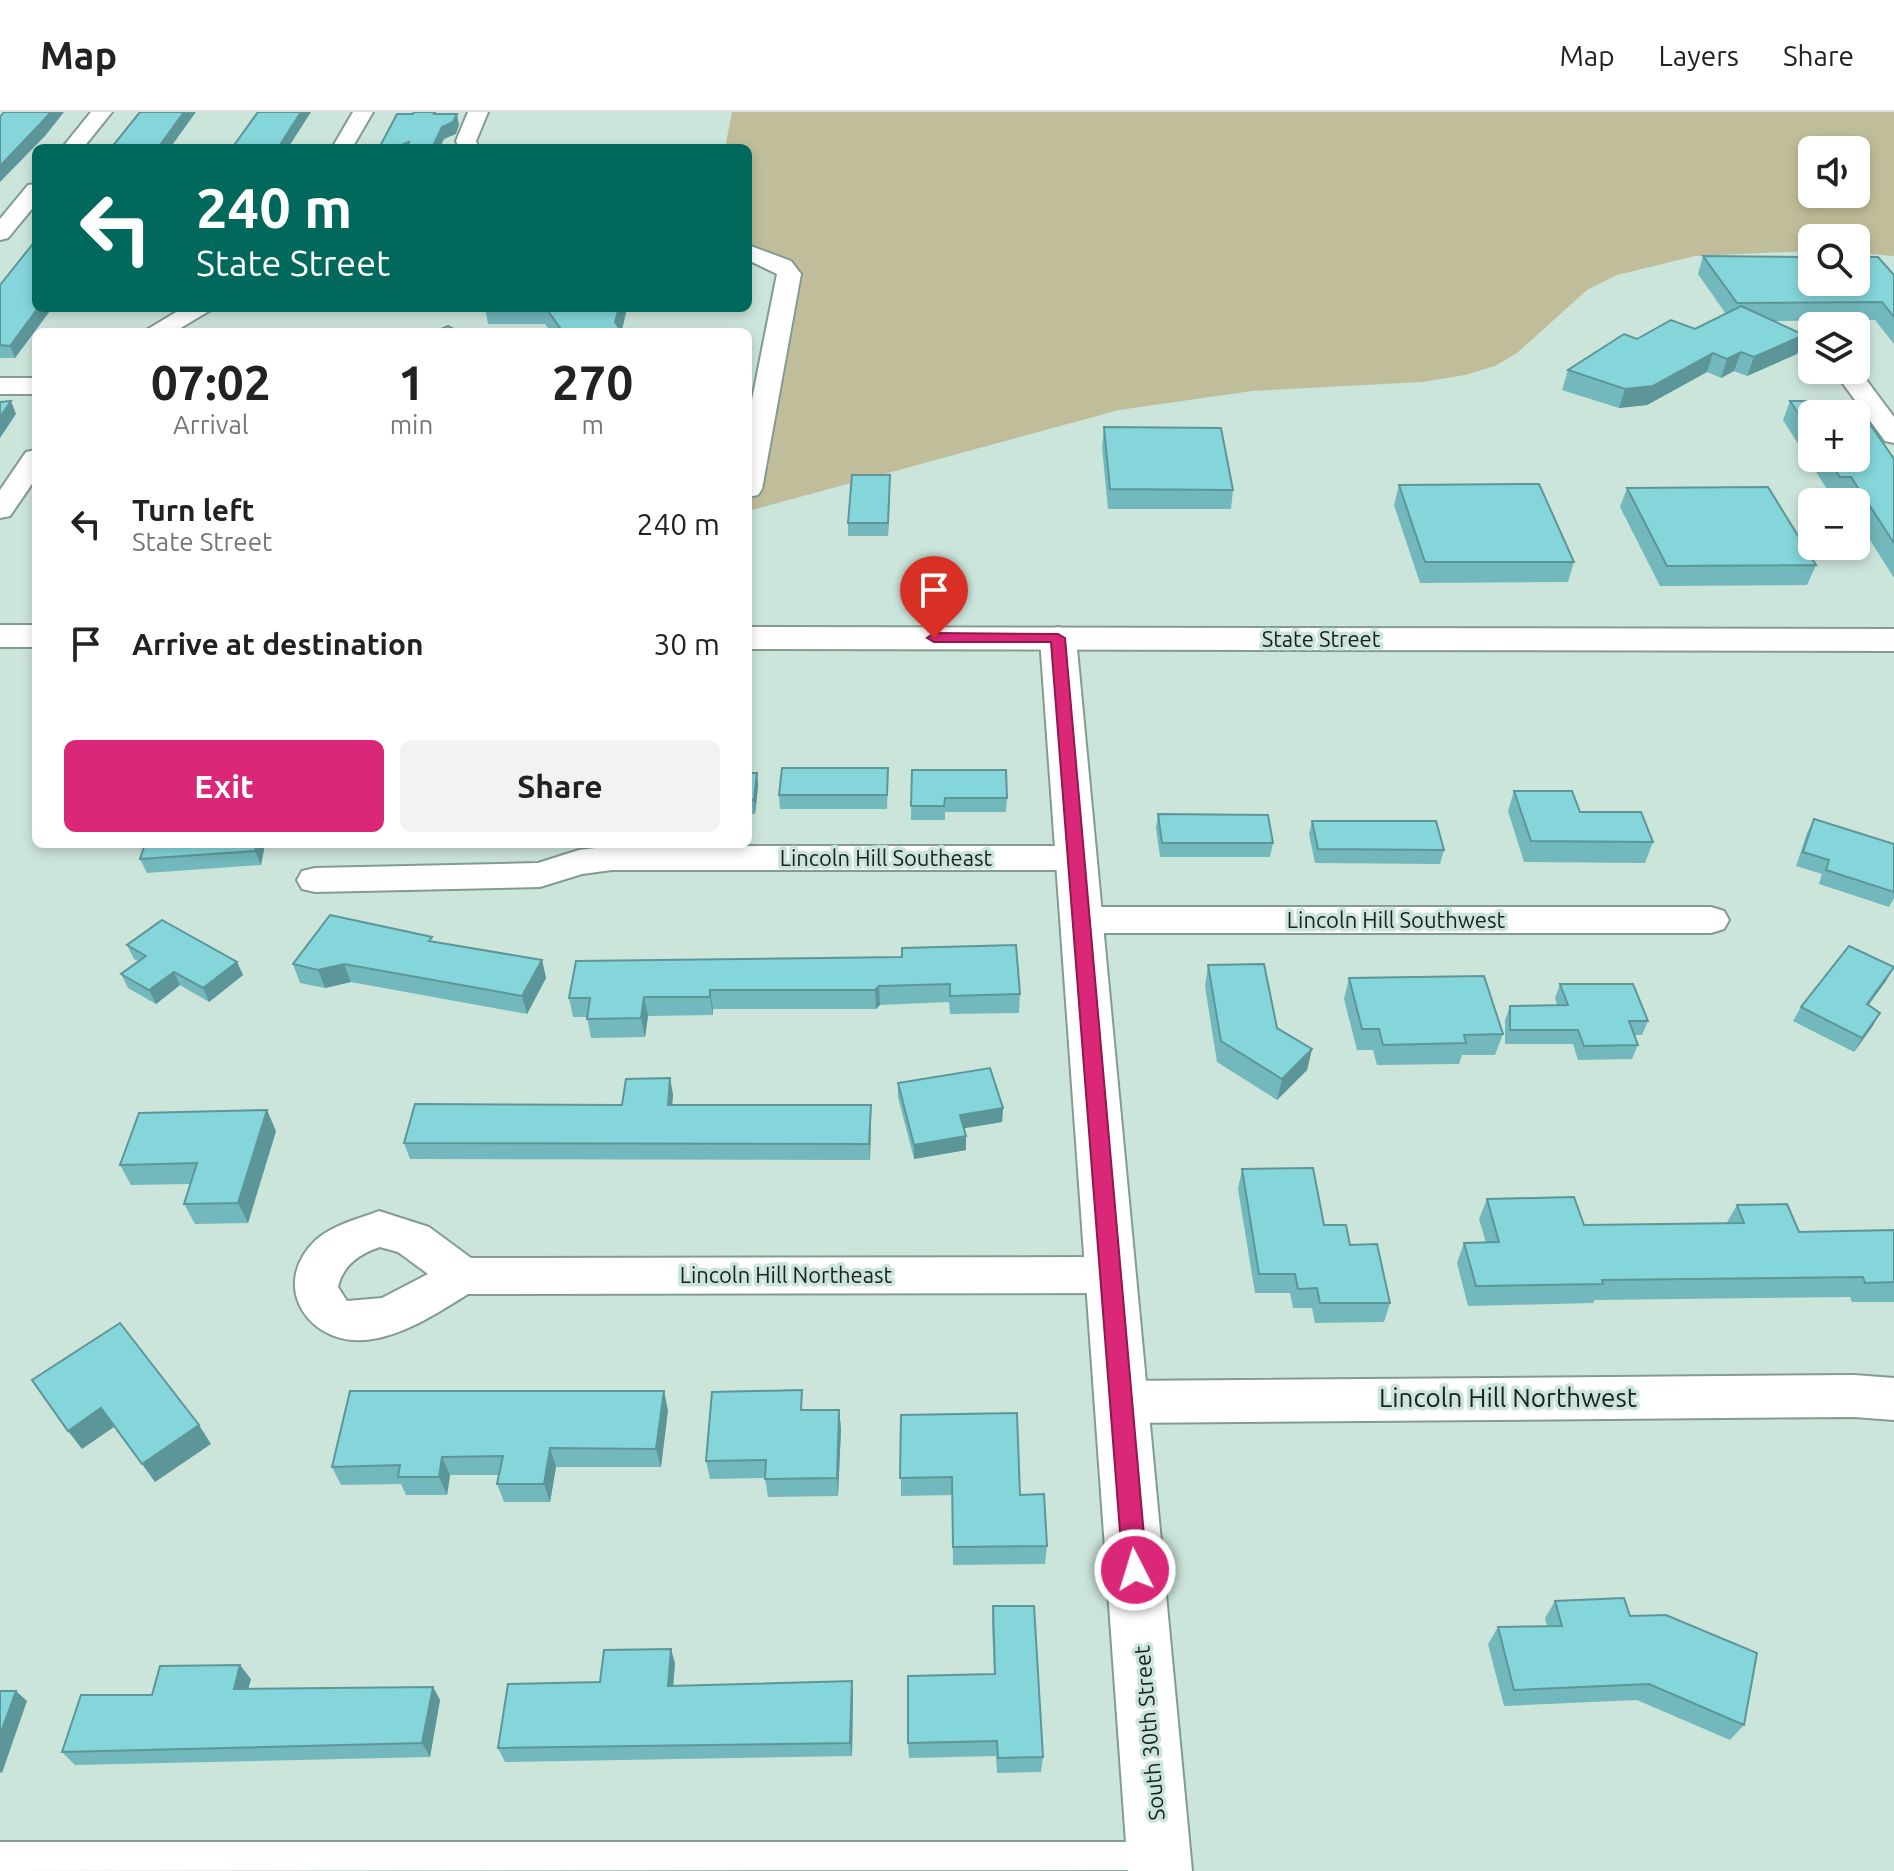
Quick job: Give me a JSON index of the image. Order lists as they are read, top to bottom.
{
  "streets": {
    "main road": ["State Street", "South 30th Street"],
    "street": [
      "Lincoln Hill Southeast",
      "Lincoln Hill Southwest",
      "Lincoln Hill Northeast",
      "Lincoln Hill Northwest"
    ]
  },
  "crossings": [
    ["State Street", "South 30th Street"],
    ["Lincoln Hill Southeast", "South 30th Street"],
    ["Lincoln Hill Southwest", "South 30th Street"],
    ["Lincoln Hill Northeast", "South 30th Street"],
    ["Lincoln Hill Northwest", "South 30th Street"]
  ],
  "page": {
    "header": "Map",
    "nav": ["Map", "Layers", "Share"],
    "map_buttons": ["+", "−"],
    "turn": ["240 m", "State Street"],
    "eta": [
      "07:02",
      "Arrival",
      "1",
      "min",
      "270",
      "m"
    ],
    "list": [
      {
        "name": "Turn left",
        "note": "State Street",
        "value": "240 m"
      },
      {
        "name": "Arrive at destination",
        "value": "30 m"
      }
    ],
    "buttons": ["Exit", "Share"]
  }
}
